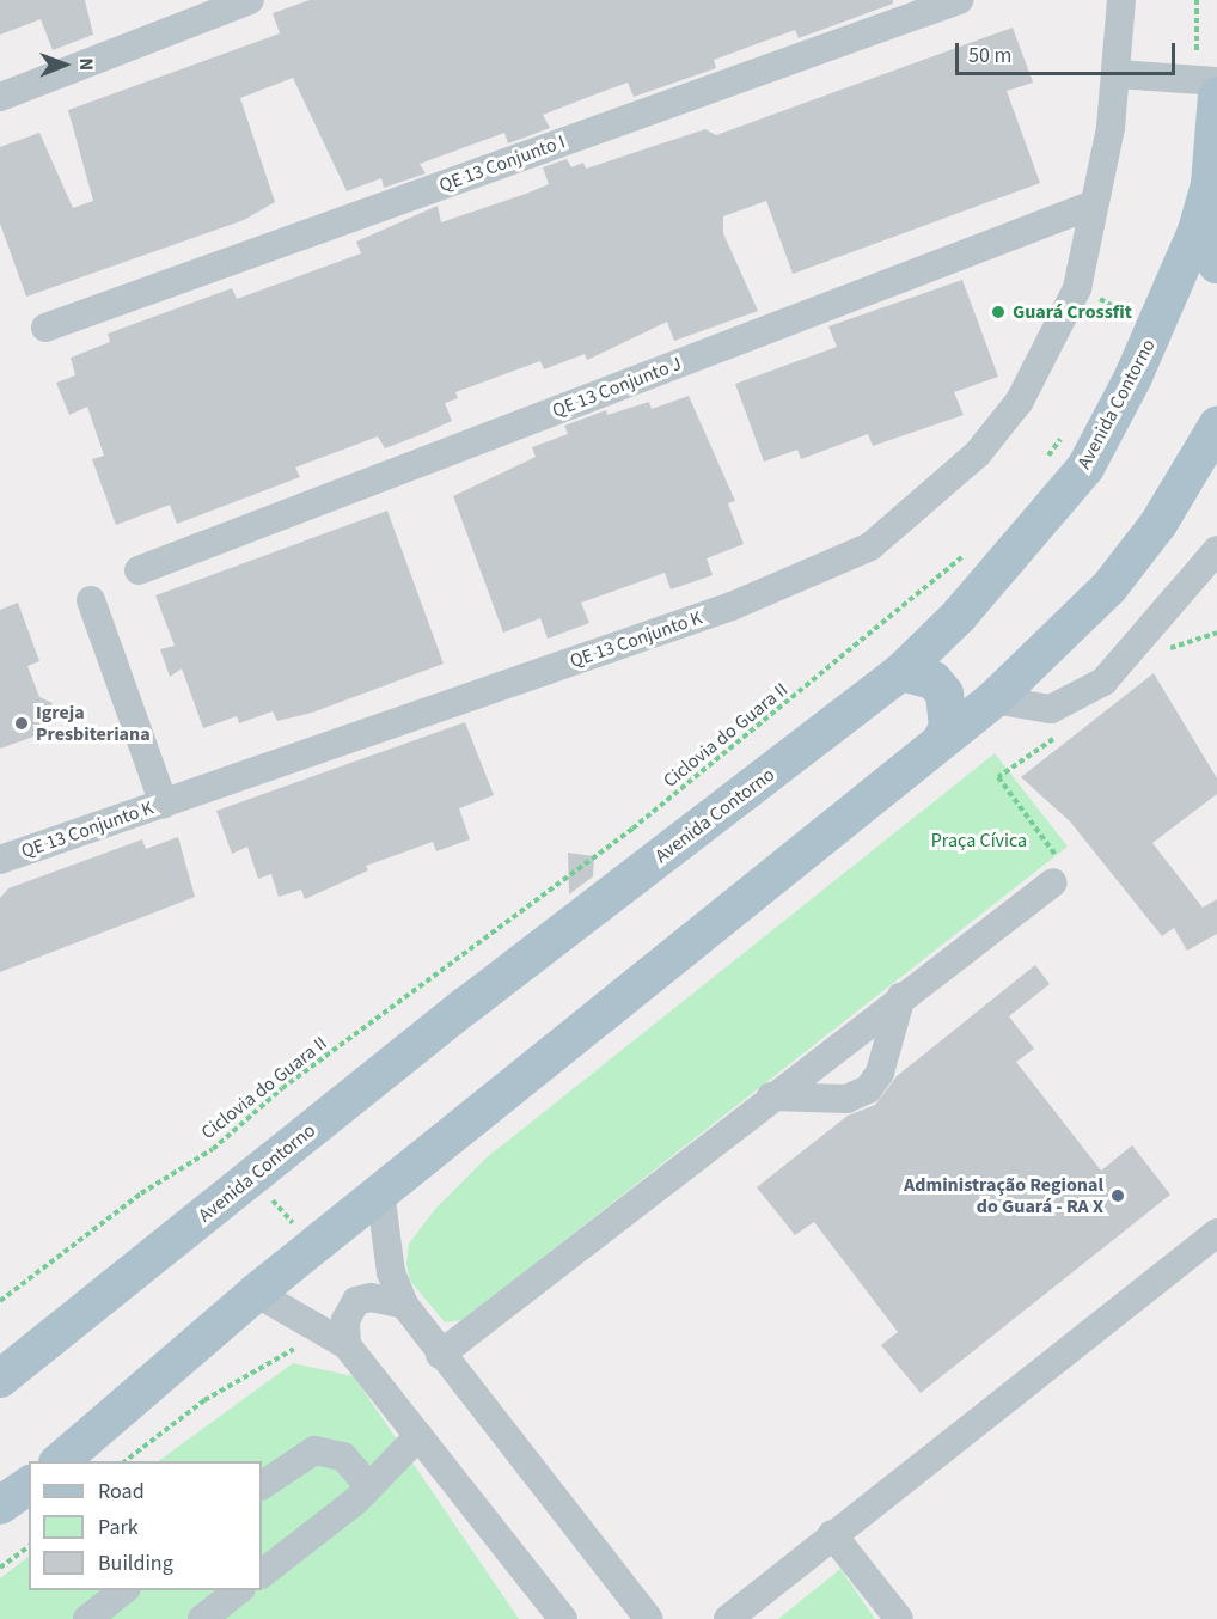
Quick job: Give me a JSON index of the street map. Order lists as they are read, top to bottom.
{
  "streets": {
    "main road": ["Avenida Contorno"],
    "street": ["QE 13 Conjunto I", "QE 13 Conjunto J", "QE 13 Conjunto K"],
    "path": ["Ciclovia do Guara II"]
  },
  "crossings": [
    ["QE 13 Conjunto J", "QE 13 Conjunto K"]
  ],
  "parks": ["Praça Cívica"],
  "places": ["Guará Crossfit", "Igreja Presbiteriana", "Administração Regional do Guará - RA X"],
  "legend": ["Road", "Park", "Building"],
  "scale_bar": "50 m",
  "north": "right"
}
